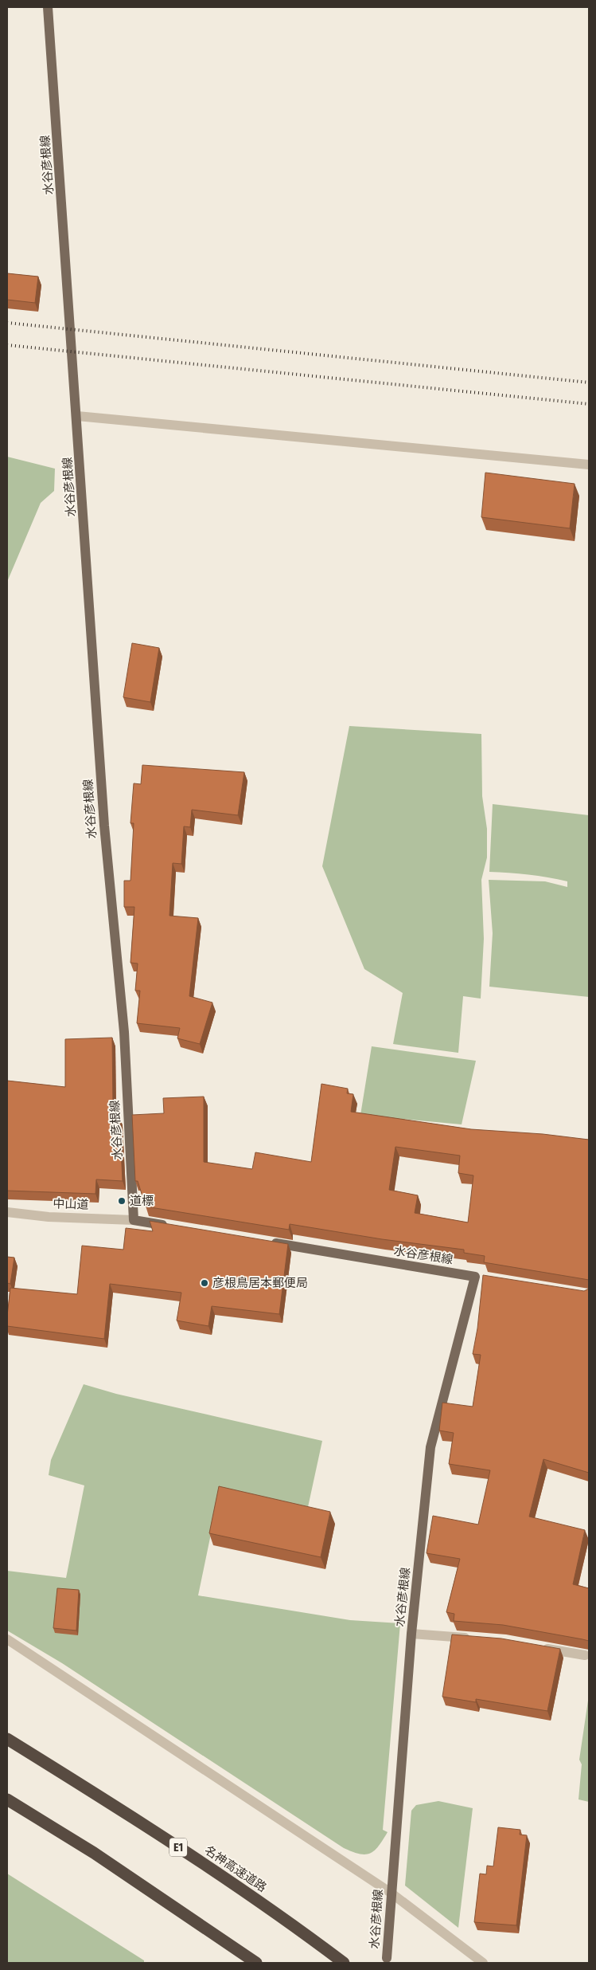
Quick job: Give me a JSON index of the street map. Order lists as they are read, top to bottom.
{
  "streets": {
    "highway": ["E1", "名神高速道路"],
    "main road": ["水谷彦根線"],
    "street": ["中山道"]
  },
  "crossings": [
    ["水谷彦根線", "中山道"]
  ],
  "places": ["道標", "彦根鳥居本郵便局"]
}
